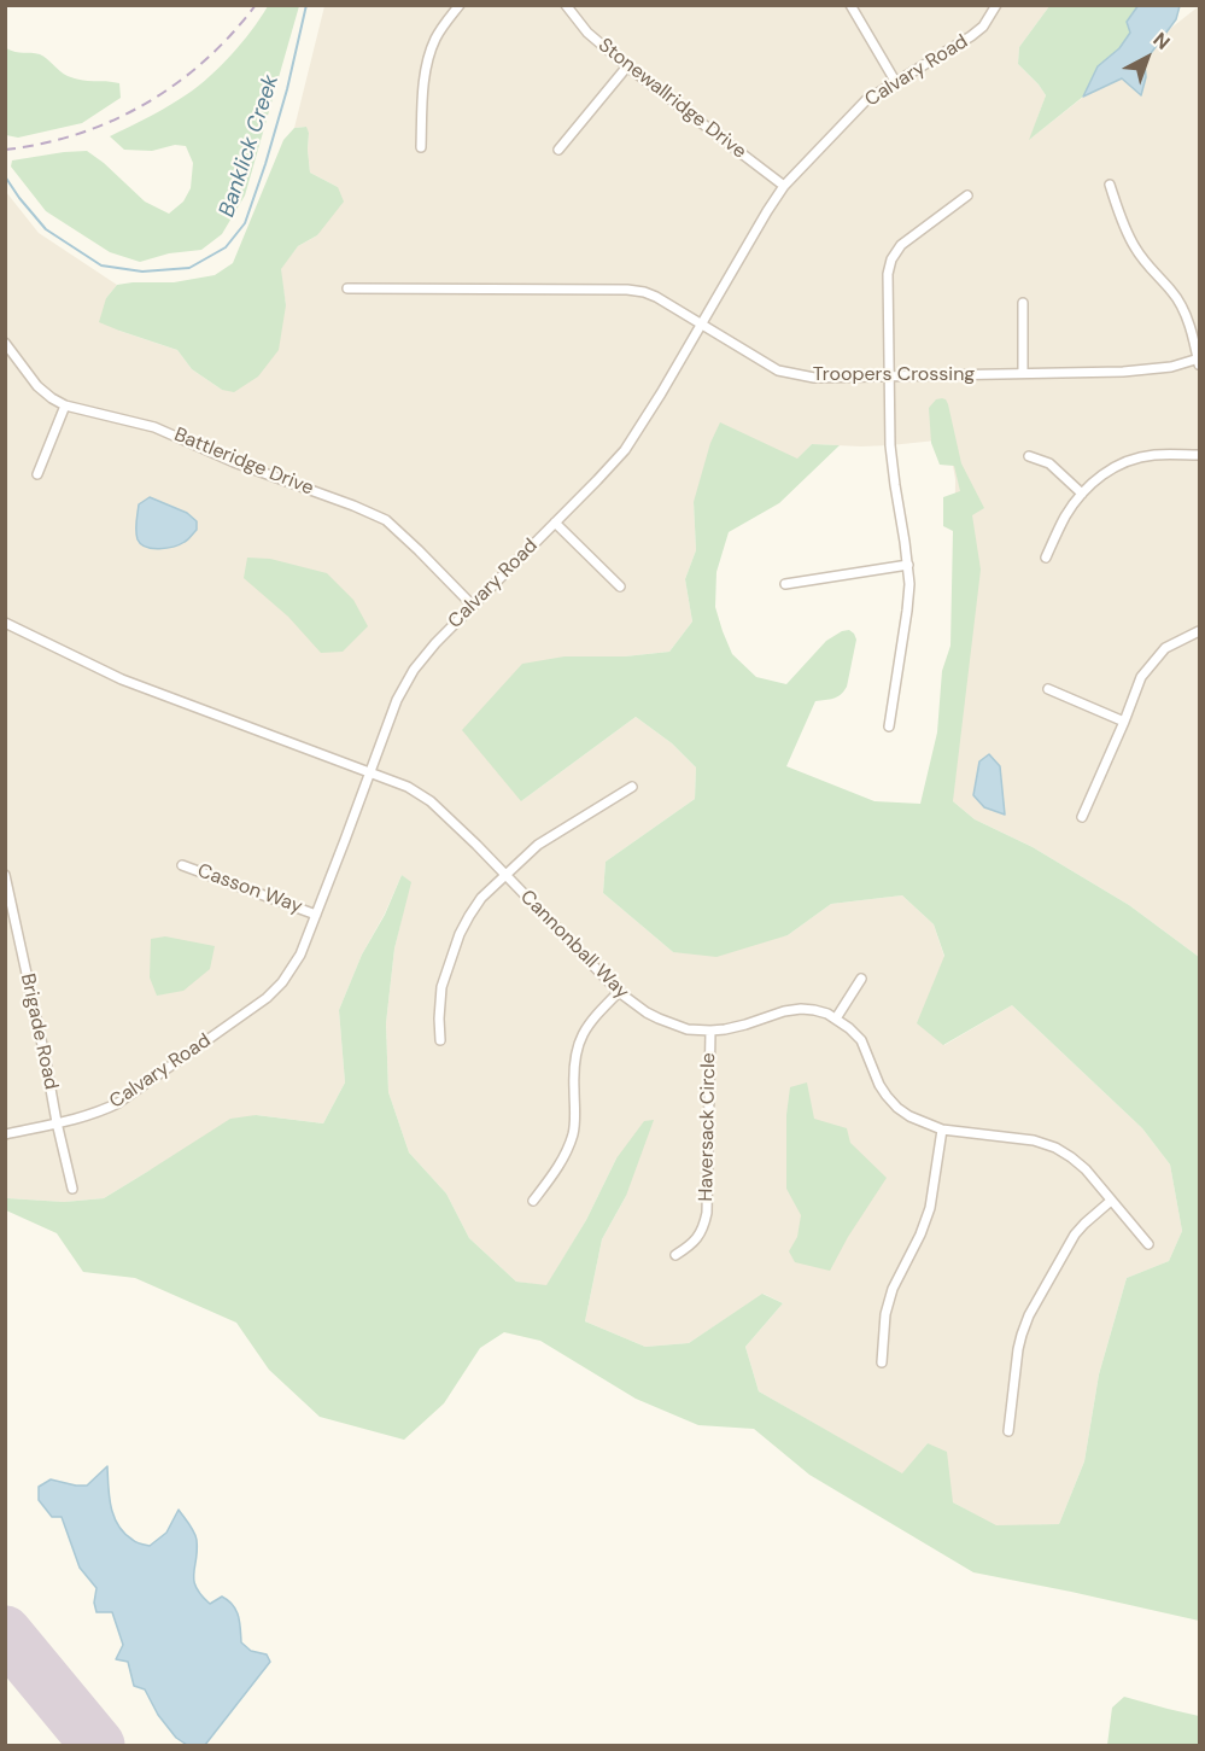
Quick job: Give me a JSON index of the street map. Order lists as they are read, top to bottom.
{
  "streets": {
    "street": [
      "Calvary Road",
      "Stonewallridge Drive",
      "Troopers Crossing",
      "Battleridge Drive",
      "Casson Way",
      "Cannonball Way",
      "Brigade Road",
      "Haversack Circle"
    ]
  },
  "crossings": [
    ["Calvary Road", "Stonewallridge Drive"],
    ["Calvary Road", "Troopers Crossing"],
    ["Calvary Road", "Battleridge Drive"],
    ["Calvary Road", "Casson Way"],
    ["Calvary Road", "Cannonball Way"],
    ["Calvary Road", "Brigade Road"],
    ["Cannonball Way", "Haversack Circle"]
  ],
  "water": ["Banklick Creek"],
  "north": "top right"
}
